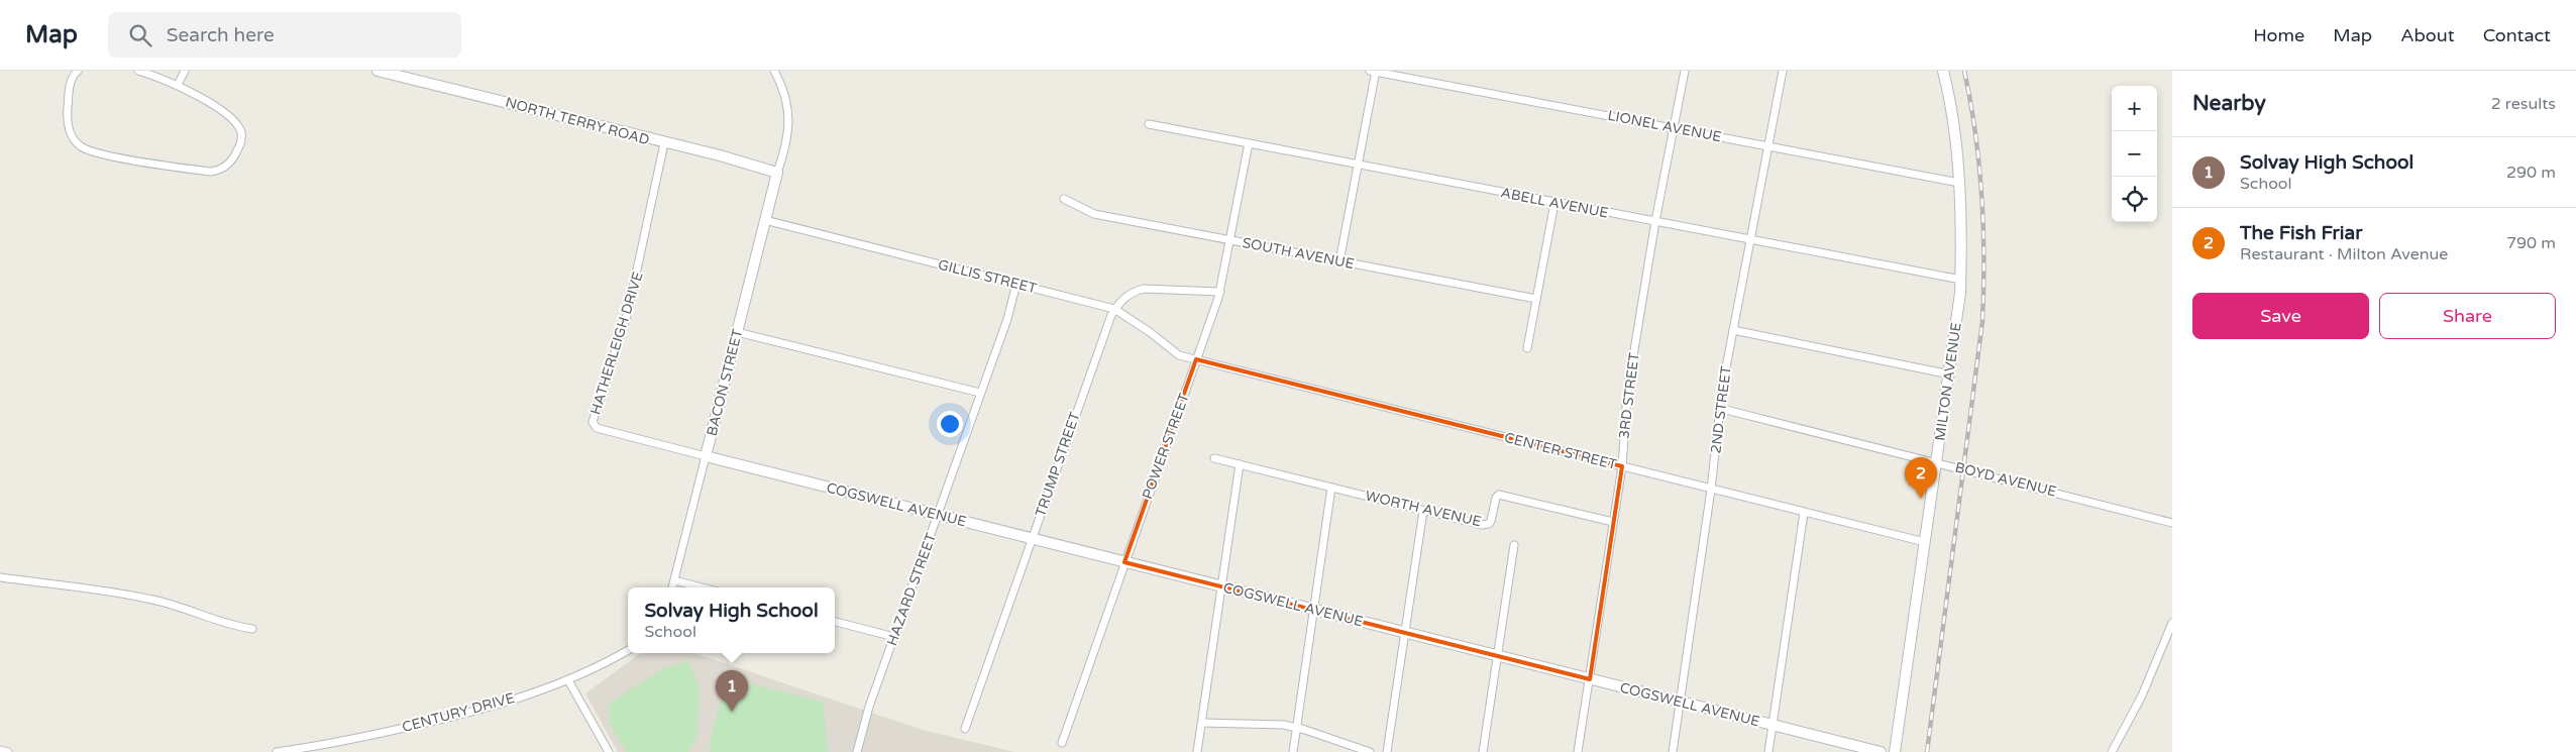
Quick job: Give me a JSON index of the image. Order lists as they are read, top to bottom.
{
  "streets": {
    "street": [
      "NORTH TERRY ROAD",
      "LIONEL AVENUE",
      "ABELL AVENUE",
      "SOUTH AVENUE",
      "GILLIS STREET",
      "HATHERLEIGH DRIVE",
      "MILTON AVENUE",
      "BACON STREET",
      "3RD STREET",
      "2ND STREET",
      "POWER STREET",
      "CENTER STREET",
      "TRUMP STREET",
      "BOYD AVENUE",
      "COGSWELL AVENUE",
      "WORTH AVENUE",
      "HAZARD STREET",
      "CENTURY DRIVE"
    ]
  },
  "crossings": [
    ["NORTH TERRY ROAD", "HATHERLEIGH DRIVE"],
    ["NORTH TERRY ROAD", "BACON STREET"],
    ["LIONEL AVENUE", "MILTON AVENUE"],
    ["LIONEL AVENUE", "3RD STREET"],
    ["LIONEL AVENUE", "2ND STREET"],
    ["ABELL AVENUE", "MILTON AVENUE"],
    ["ABELL AVENUE", "3RD STREET"],
    ["ABELL AVENUE", "2ND STREET"],
    ["ABELL AVENUE", "POWER STREET"],
    ["SOUTH AVENUE", "POWER STREET"],
    ["GILLIS STREET", "BACON STREET"],
    ["GILLIS STREET", "POWER STREET"],
    ["GILLIS STREET", "CENTER STREET"],
    ["GILLIS STREET", "TRUMP STREET"],
    ["GILLIS STREET", "HAZARD STREET"],
    ["HATHERLEIGH DRIVE", "BACON STREET"],
    ["HATHERLEIGH DRIVE", "COGSWELL AVENUE"],
    ["MILTON AVENUE", "CENTER STREET"],
    ["MILTON AVENUE", "BOYD AVENUE"],
    ["BACON STREET", "COGSWELL AVENUE"],
    ["3RD STREET", "CENTER STREET"],
    ["3RD STREET", "COGSWELL AVENUE"],
    ["3RD STREET", "WORTH AVENUE"],
    ["2ND STREET", "CENTER STREET"],
    ["2ND STREET", "BOYD AVENUE"],
    ["2ND STREET", "COGSWELL AVENUE"],
    ["POWER STREET", "CENTER STREET"],
    ["POWER STREET", "TRUMP STREET"],
    ["POWER STREET", "COGSWELL AVENUE"],
    ["TRUMP STREET", "COGSWELL AVENUE"],
    ["COGSWELL AVENUE", "HAZARD STREET"]
  ],
  "page": {
    "header": "Map",
    "search": "Search here",
    "nav": [
      "Home",
      "Map",
      "About",
      "Contact"
    ],
    "heading": ["Nearby", "2 results"],
    "map_buttons": ["+", "−"],
    "list": [
      {
        "mark": "1",
        "name": "Solvay High School",
        "note": "School",
        "value": "290 m"
      },
      {
        "mark": "2",
        "name": "The Fish Friar",
        "note": "Restaurant · Milton Avenue",
        "value": "790 m"
      }
    ],
    "buttons": ["Save", "Share"],
    "pins": ["2", "1"],
    "popup": ["Solvay High School", "School"]
  }
}
